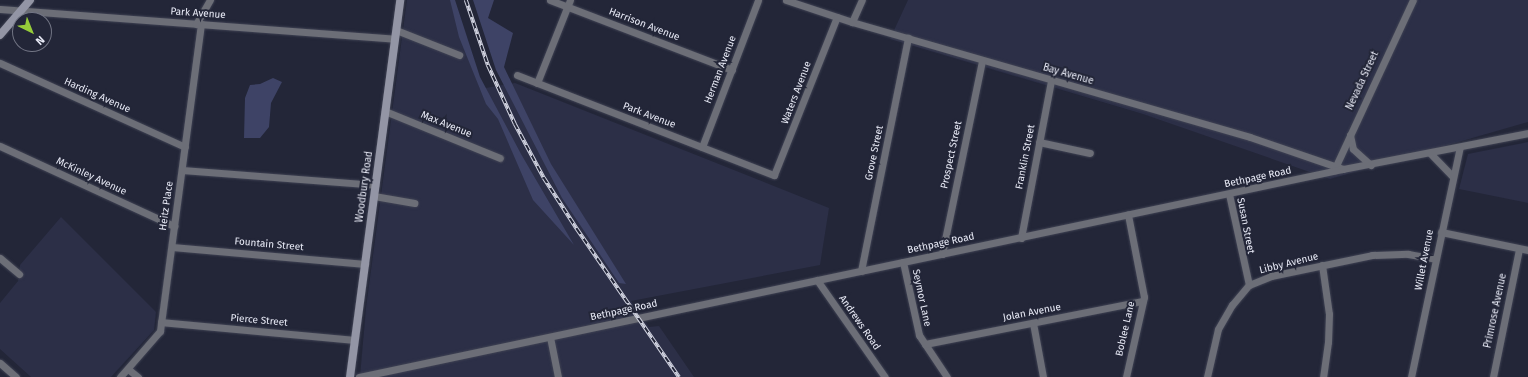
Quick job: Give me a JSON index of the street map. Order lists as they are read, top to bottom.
{
  "streets": {
    "main road": ["Woodbury Road"],
    "street": [
      "Park Avenue",
      "Harrison Avenue",
      "Herman Avenue",
      "Bay Avenue",
      "Nevada Street",
      "Waters Avenue",
      "Harding Avenue",
      "Max Avenue",
      "Grove Street",
      "Prospect Street",
      "Franklin Street",
      "McKinley Avenue",
      "Bethpage Road",
      "Heitz Place",
      "Susan Street",
      "Fountain Street",
      "Willet Avenue",
      "Libby Avenue",
      "Seymor Lane",
      "Primrose Avenue",
      "Jolan Avenue",
      "Pierce Street",
      "Andrews Road",
      "Boblee Lane"
    ]
  },
  "crossings": [
    ["Park Avenue", "Herman Avenue"],
    ["Park Avenue", "Waters Avenue"],
    ["Park Avenue", "Woodbury Road"],
    ["Park Avenue", "Heitz Place"],
    ["Harrison Avenue", "Herman Avenue"],
    ["Bay Avenue", "Nevada Street"],
    ["Bay Avenue", "Waters Avenue"],
    ["Bay Avenue", "Grove Street"],
    ["Bay Avenue", "Prospect Street"],
    ["Bay Avenue", "Franklin Street"],
    ["Bay Avenue", "Bethpage Road"],
    ["Nevada Street", "Bethpage Road"],
    ["Harding Avenue", "Heitz Place"],
    ["Max Avenue", "Woodbury Road"],
    ["Grove Street", "Bethpage Road"],
    ["Prospect Street", "Bethpage Road"],
    ["Franklin Street", "Bethpage Road"],
    ["McKinley Avenue", "Heitz Place"],
    ["Bethpage Road", "Susan Street"],
    ["Bethpage Road", "Seymor Lane"],
    ["Bethpage Road", "Andrews Road"],
    ["Bethpage Road", "Boblee Lane"],
    ["Woodbury Road", "Fountain Street"],
    ["Woodbury Road", "Pierce Street"],
    ["Heitz Place", "Fountain Street"],
    ["Heitz Place", "Pierce Street"],
    ["Susan Street", "Libby Avenue"],
    ["Willet Avenue", "Libby Avenue"],
    ["Seymor Lane", "Jolan Avenue"],
    ["Jolan Avenue", "Boblee Lane"]
  ],
  "north": "bottom right"
}
